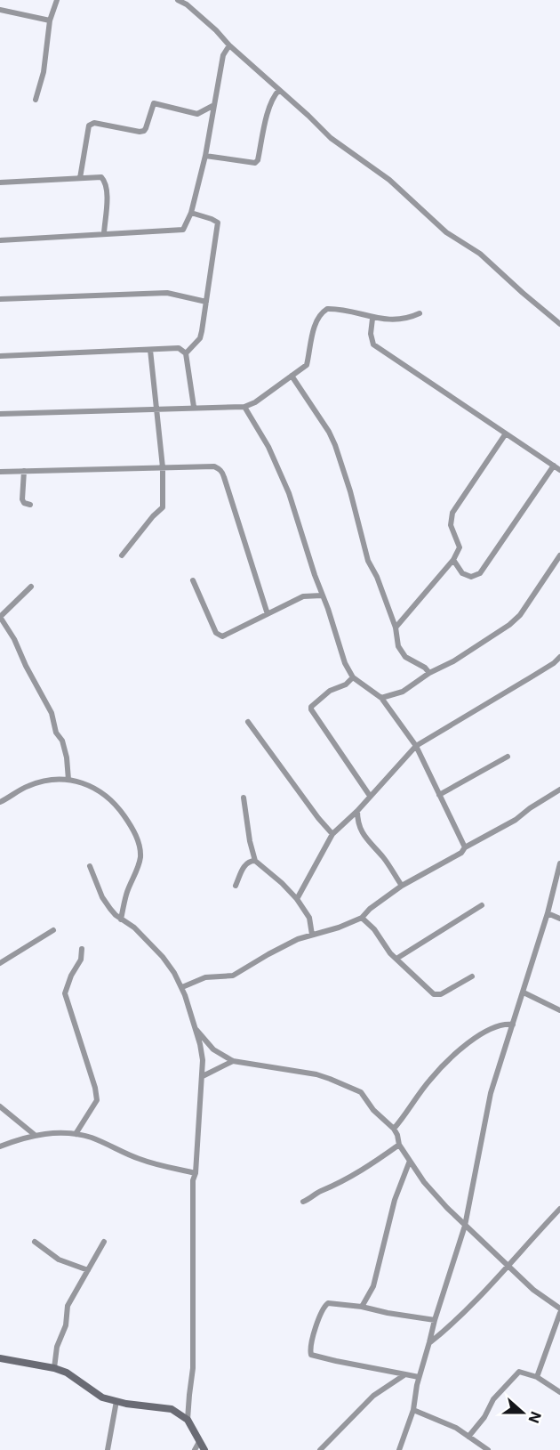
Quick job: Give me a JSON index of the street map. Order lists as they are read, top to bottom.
{
  "north": "right"
}
